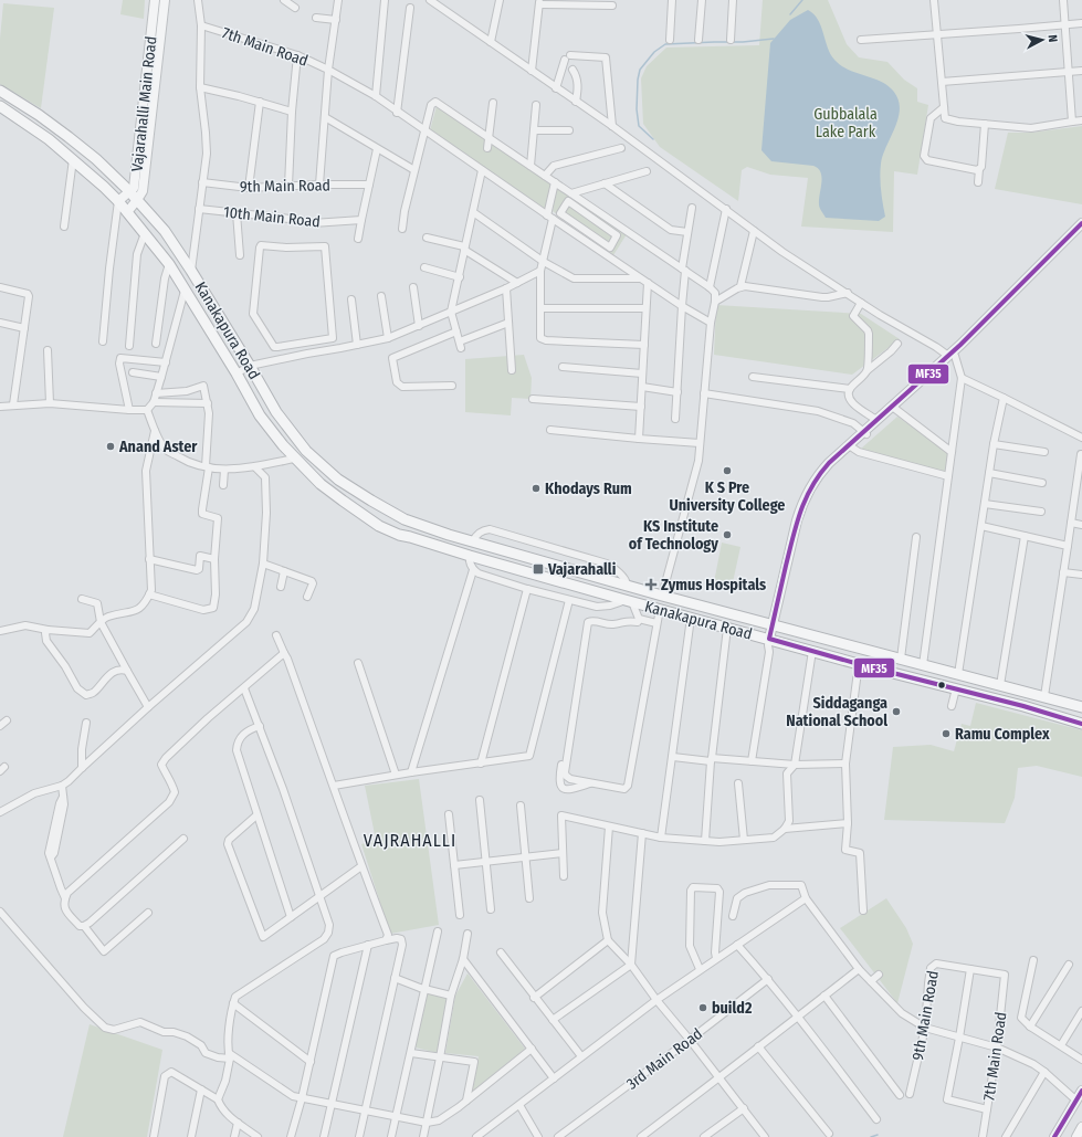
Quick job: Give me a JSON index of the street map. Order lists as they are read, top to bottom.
{
  "streets": {
    "highway": ["Kanakapura Road"],
    "main road": ["Vajarahalli Main Road"],
    "street": [
      "7th Main Road",
      "9th Main Road",
      "10th Main Road",
      "3rd Main Road"
    ]
  },
  "crossings": [
    ["7th Main Road", "9th Main Road"],
    ["Vajarahalli Main Road", "Kanakapura Road"]
  ],
  "districts": ["VAJRAHALLI"],
  "parks": ["Gubbalala Lake Park"],
  "places": {
    "other": [
      "Anand Aster",
      "K S Pre University College",
      "Khodays Rum",
      "KS Institute of Technology",
      "Siddaganga National School",
      "Ramu Complex",
      "build2"
    ],
    "transit": ["Vajarahalli"],
    "health": ["Zymus Hospitals"]
  },
  "lines": ["transit line MF35"],
  "north": "right"
}
